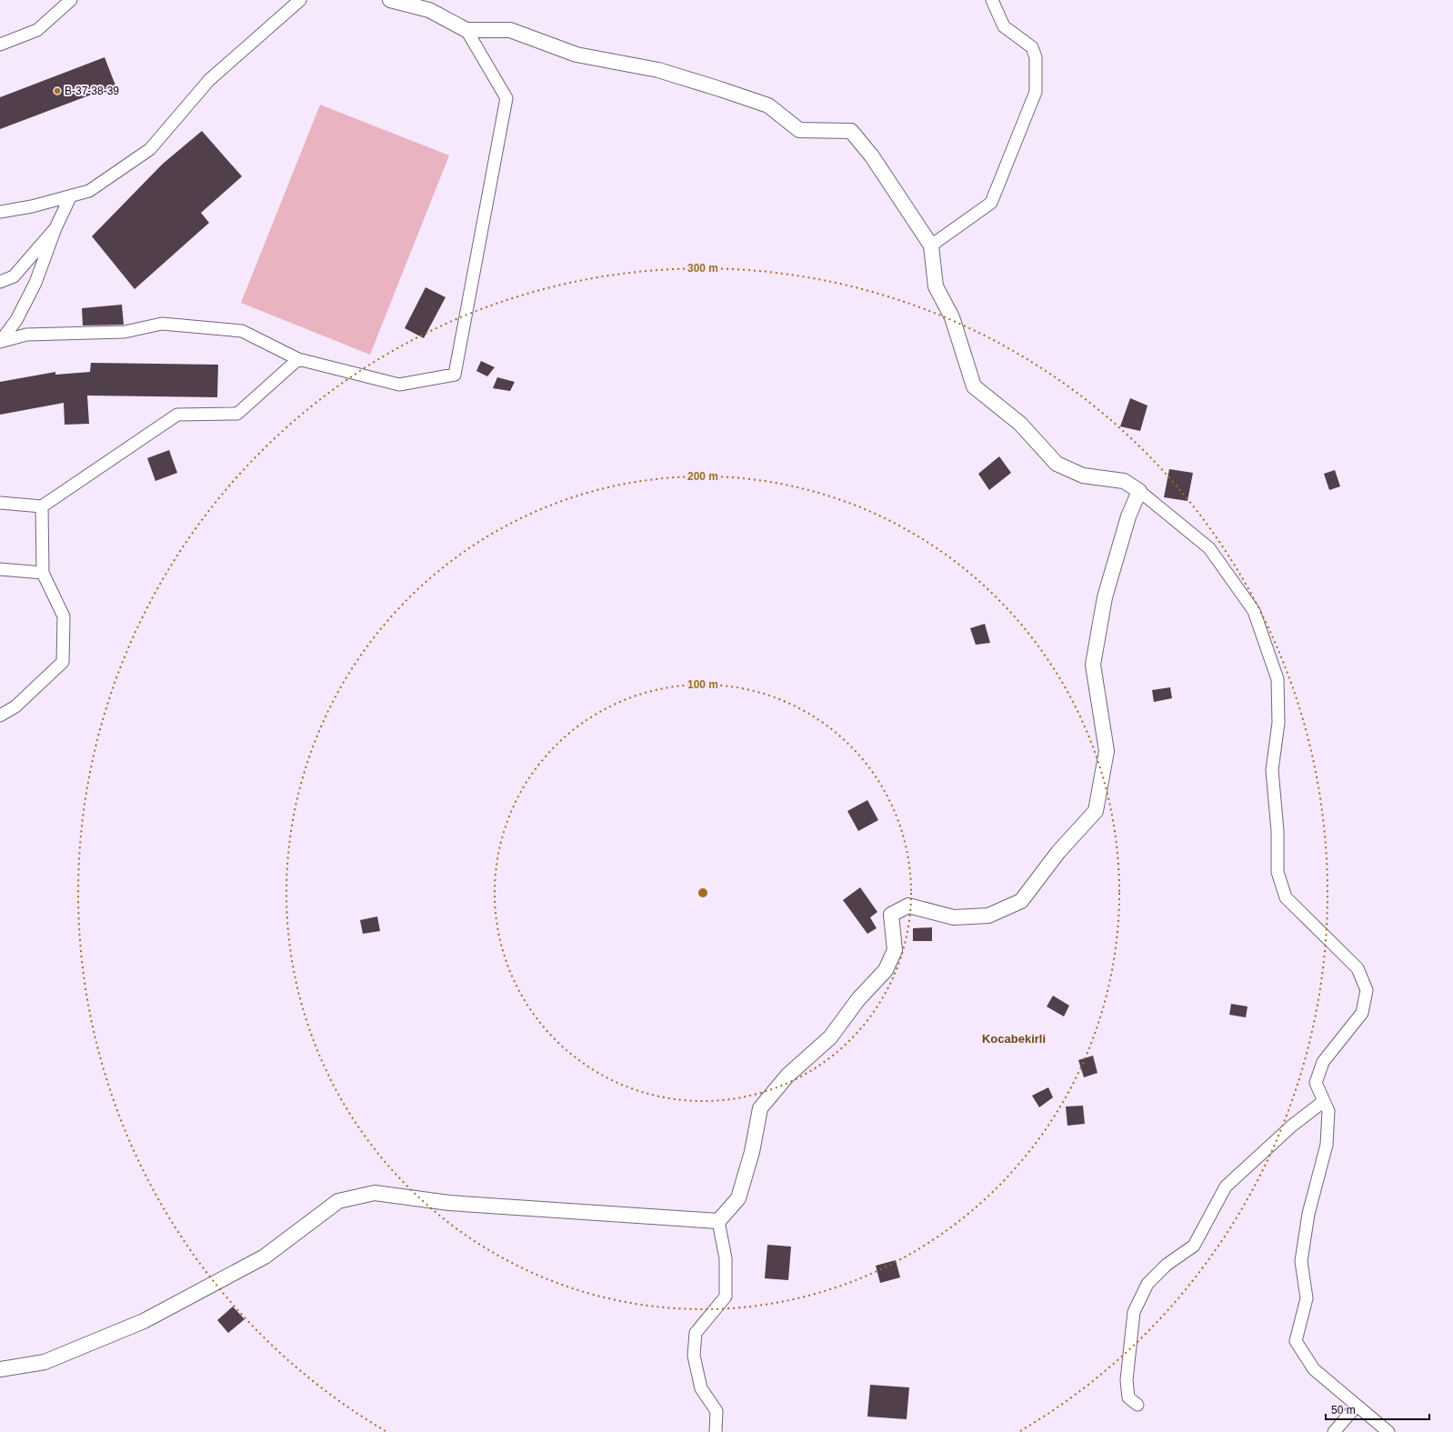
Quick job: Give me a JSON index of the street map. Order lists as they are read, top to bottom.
{
  "districts": ["Kocabekirli"],
  "places": ["B-37-38-39"],
  "scale_bar": "50 m",
  "rings": ["300 m", "200 m", "100 m"]
}
